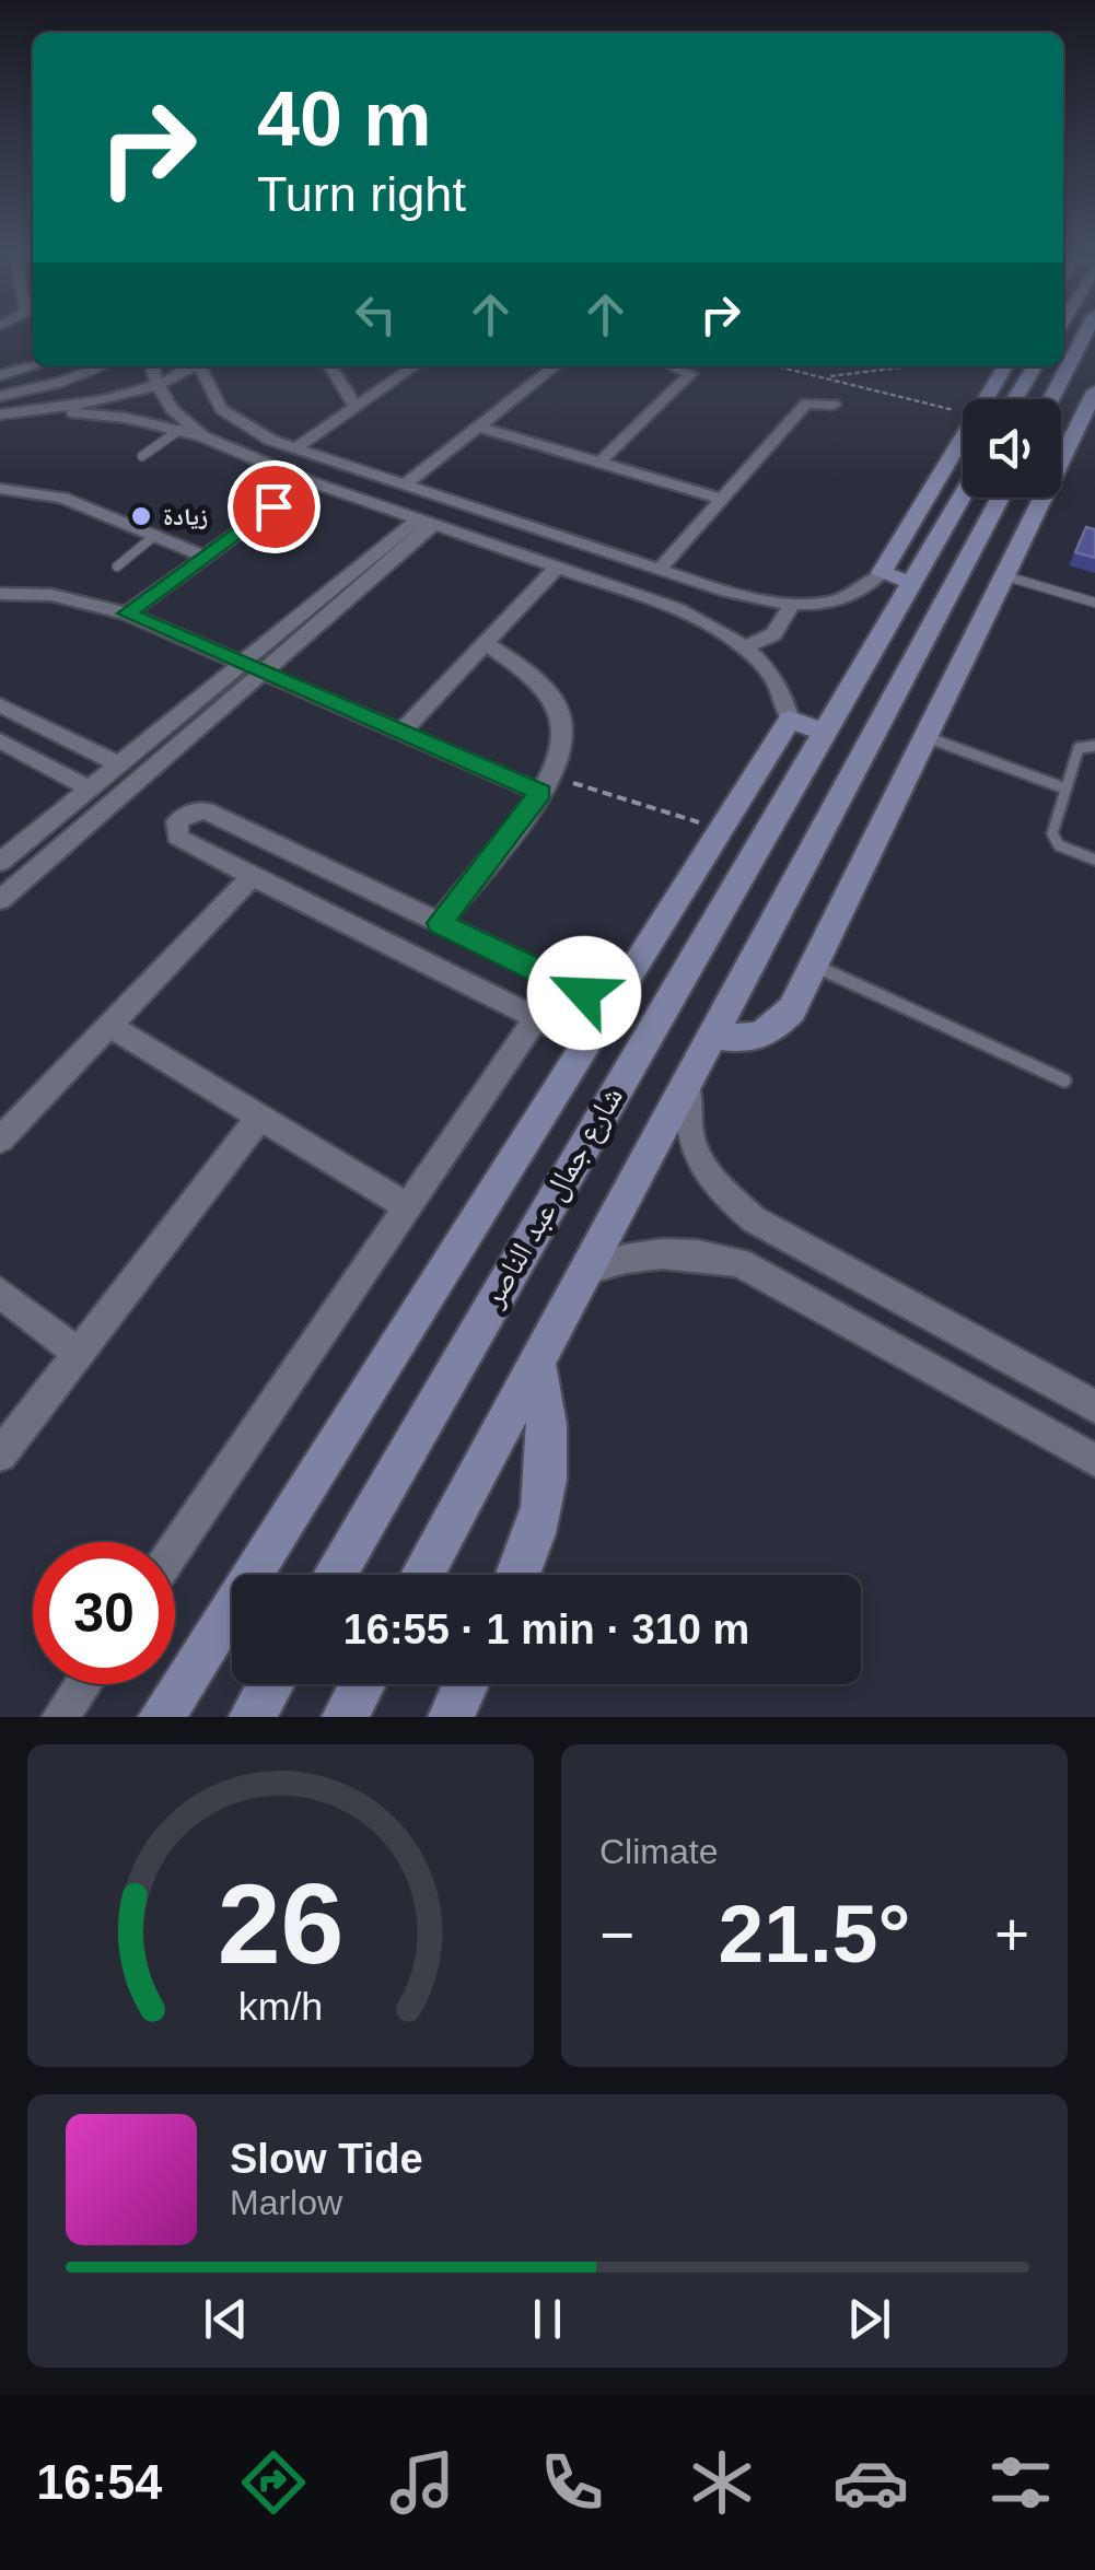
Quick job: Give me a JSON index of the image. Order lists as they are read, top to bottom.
{
  "streets": {
    "main road": ["شارع جمال عبد الناصر"]
  },
  "places": ["زيادة"],
  "page": {
    "turn": ["40 m", "Turn right"],
    "limit": "30",
    "trip": "16:55 · 1 min · 310 m",
    "tile": "Climate",
    "heat": ["−", "21.5°", "+"],
    "song": ["Slow Tide", "Marlow"],
    "tabs": "16:54",
    "gauge": ["26", "km/h"]
  }
}
